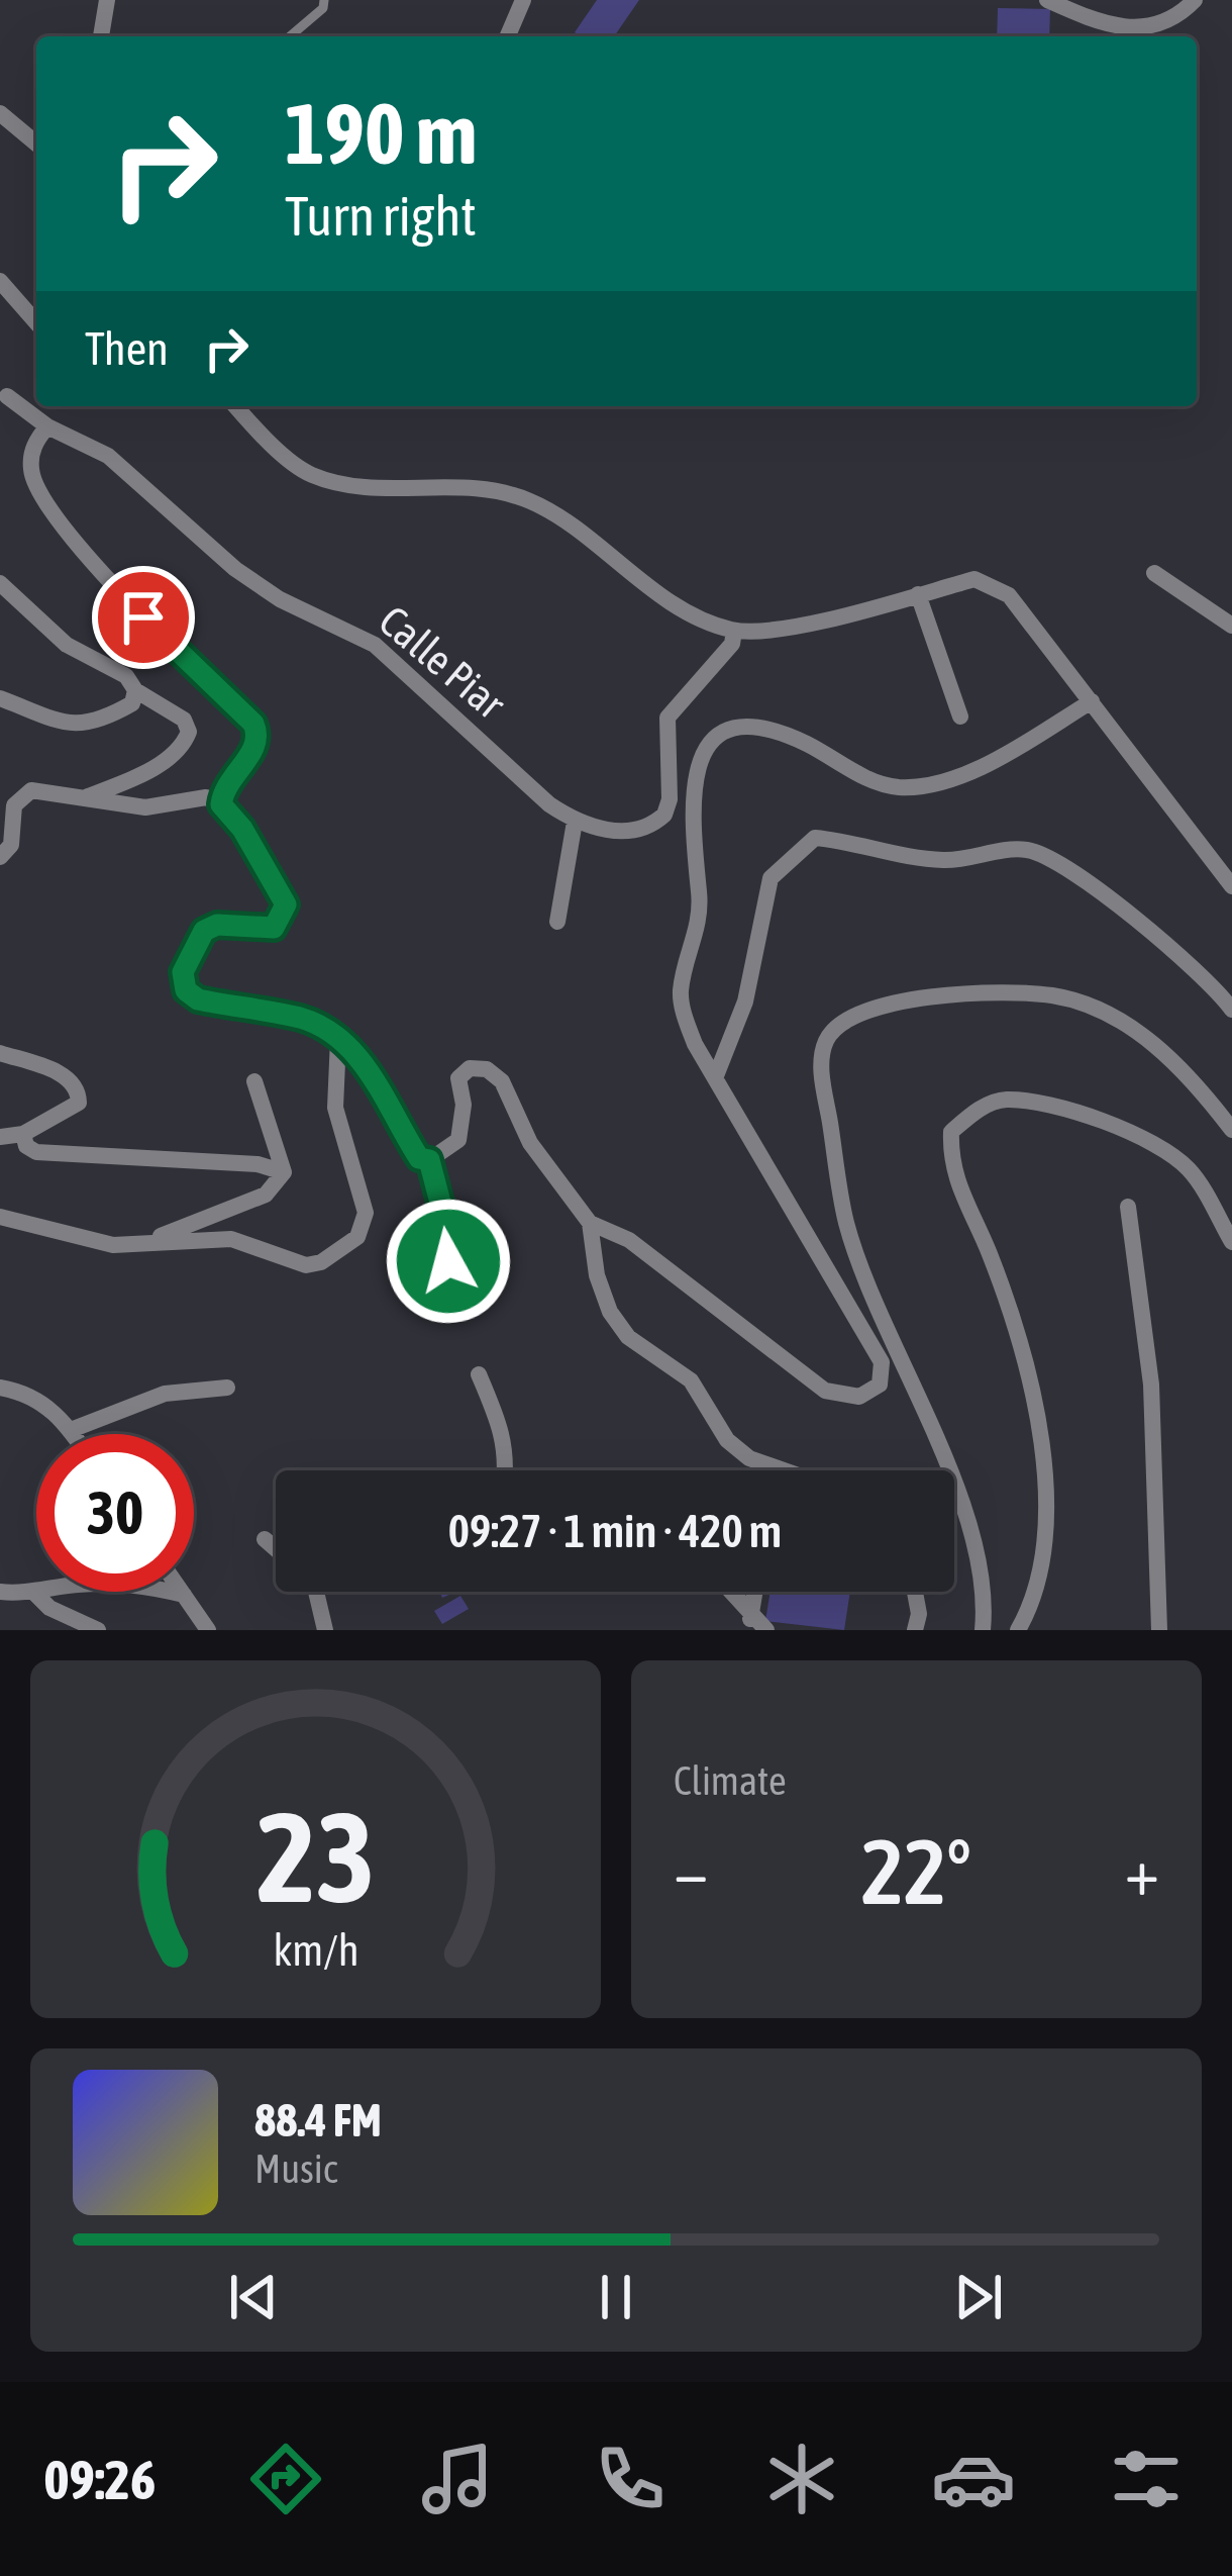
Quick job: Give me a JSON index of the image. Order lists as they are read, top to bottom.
{
  "streets": {
    "street": ["Calle Piar"]
  },
  "page": {
    "turn": ["190 m", "Turn right"],
    "then": "Then",
    "limit": "30",
    "trip": "09:27 · 1 min · 420 m",
    "tile": "Climate",
    "heat": ["−", "22°", "+"],
    "song": ["88.4 FM", "Music"],
    "tabs": "09:26",
    "gauge": ["23", "km/h"]
  }
}
